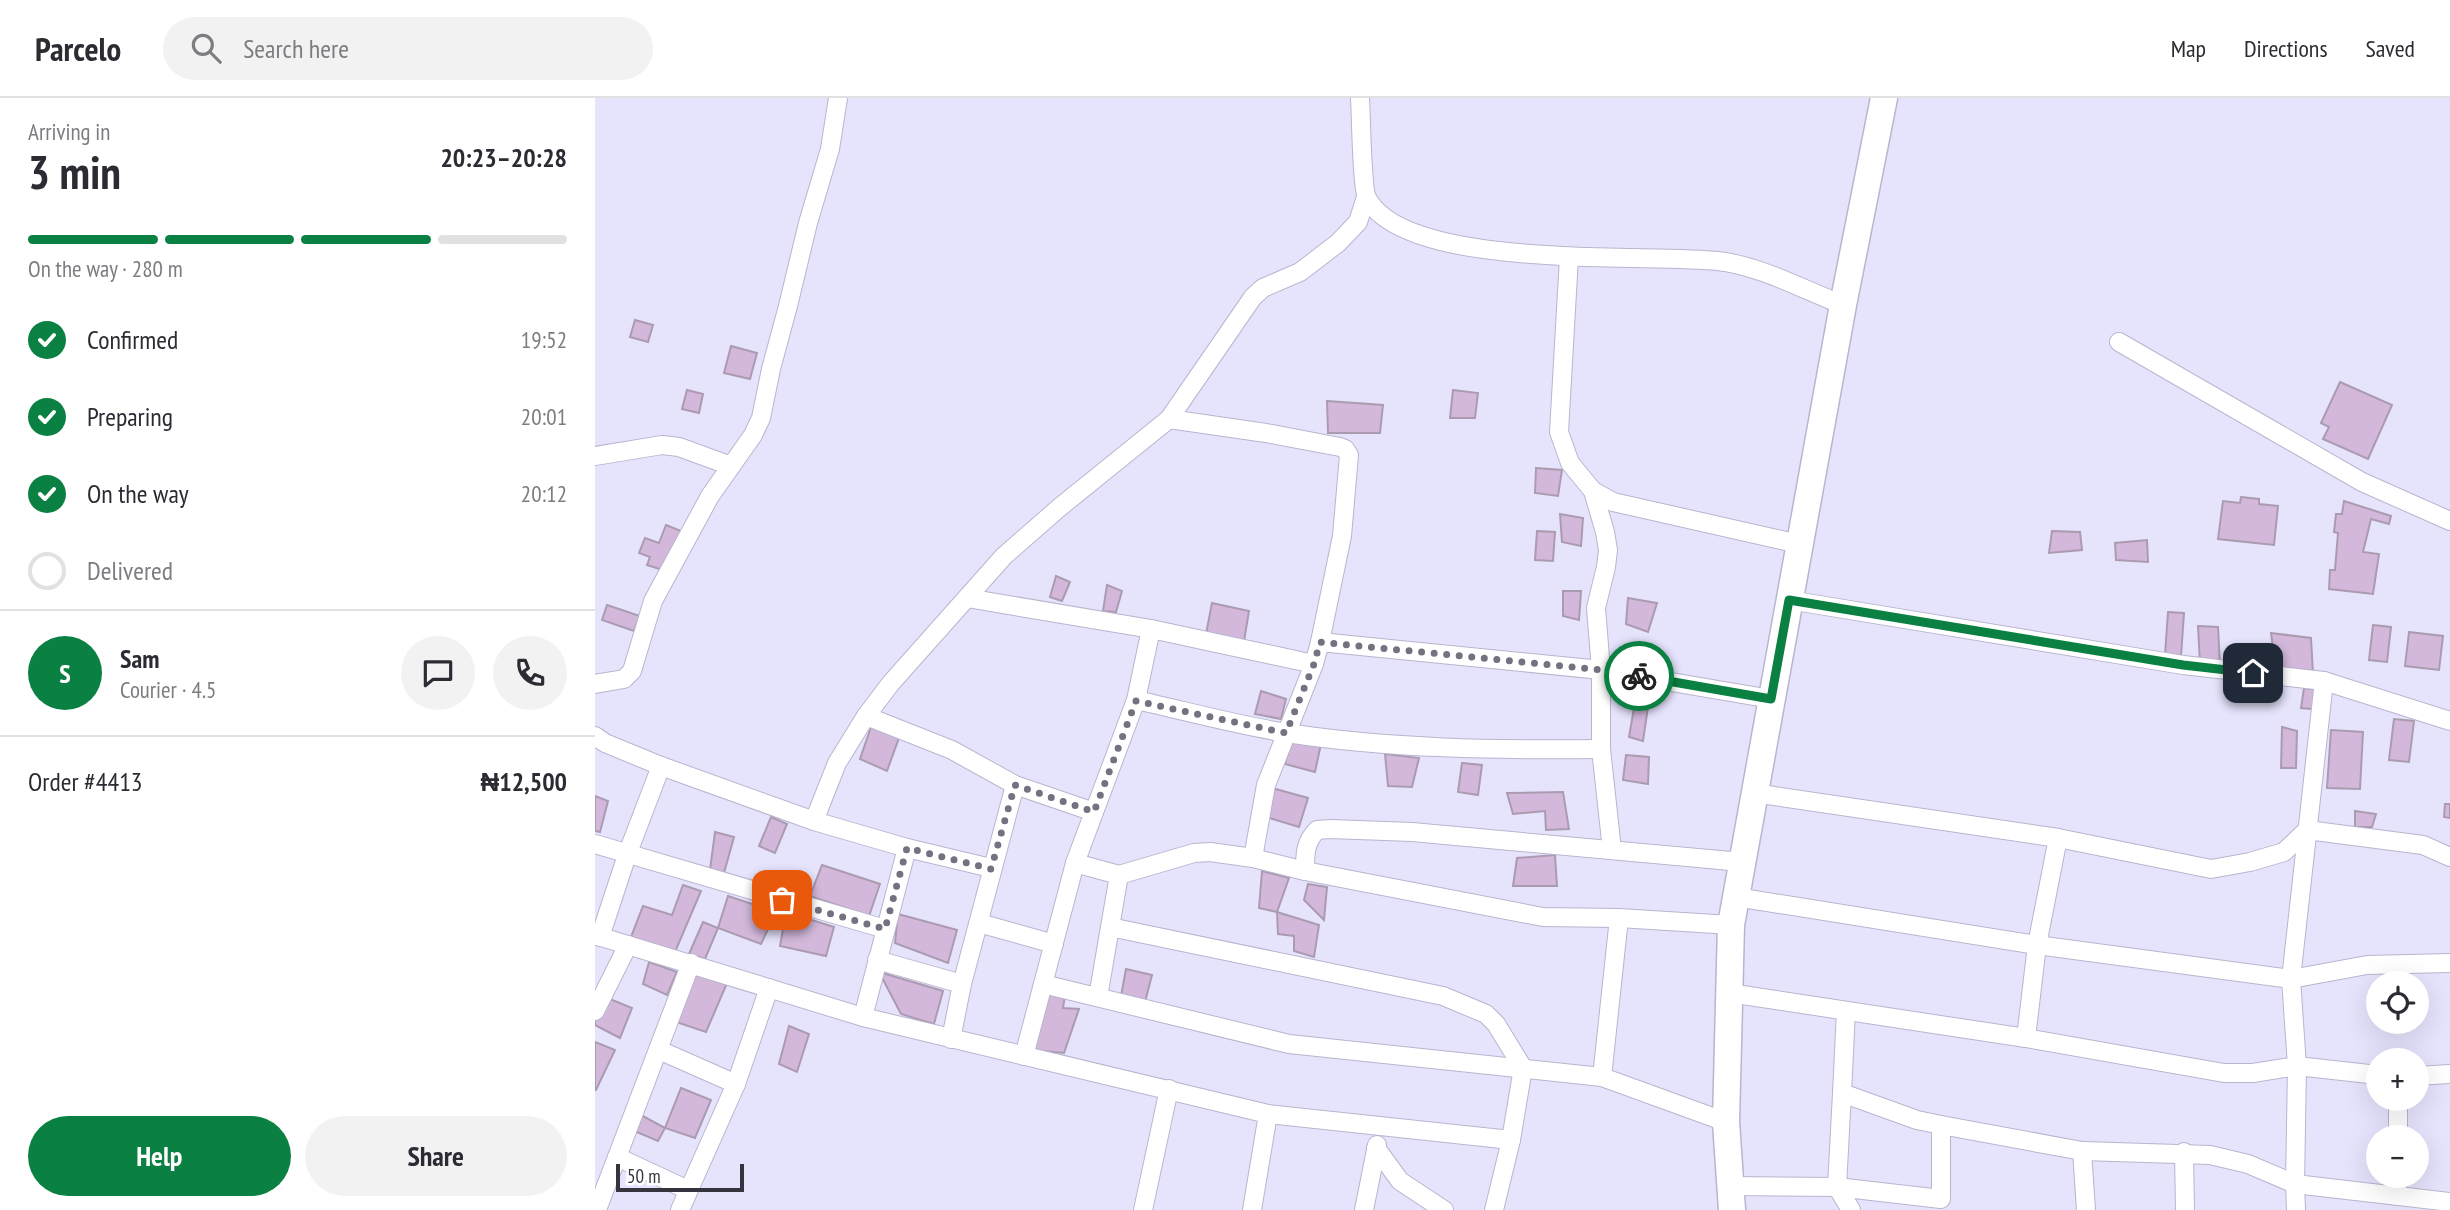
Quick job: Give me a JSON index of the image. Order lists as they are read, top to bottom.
{
  "scale_bar": "50 m",
  "page": {
    "header": "Parcelo",
    "search": "Search here",
    "nav": ["Map", "Directions", "Saved"],
    "heading": ["3 min", "Arriving in", "20:23–20:28"],
    "panel": [
      "Sam",
      "Courier · 4.5",
      "Order #4413",
      "₦12,500"
    ],
    "bar": "On the way · 280 m",
    "list": [
      ["Confirmed", "19:52"],
      ["Preparing", "20:01"],
      ["On the way", "20:12"],
      "Delivered"
    ],
    "round": "S",
    "map_buttons": ["+", "−"],
    "buttons": ["Help", "Share"],
    "scale": "50 m"
  }
}
